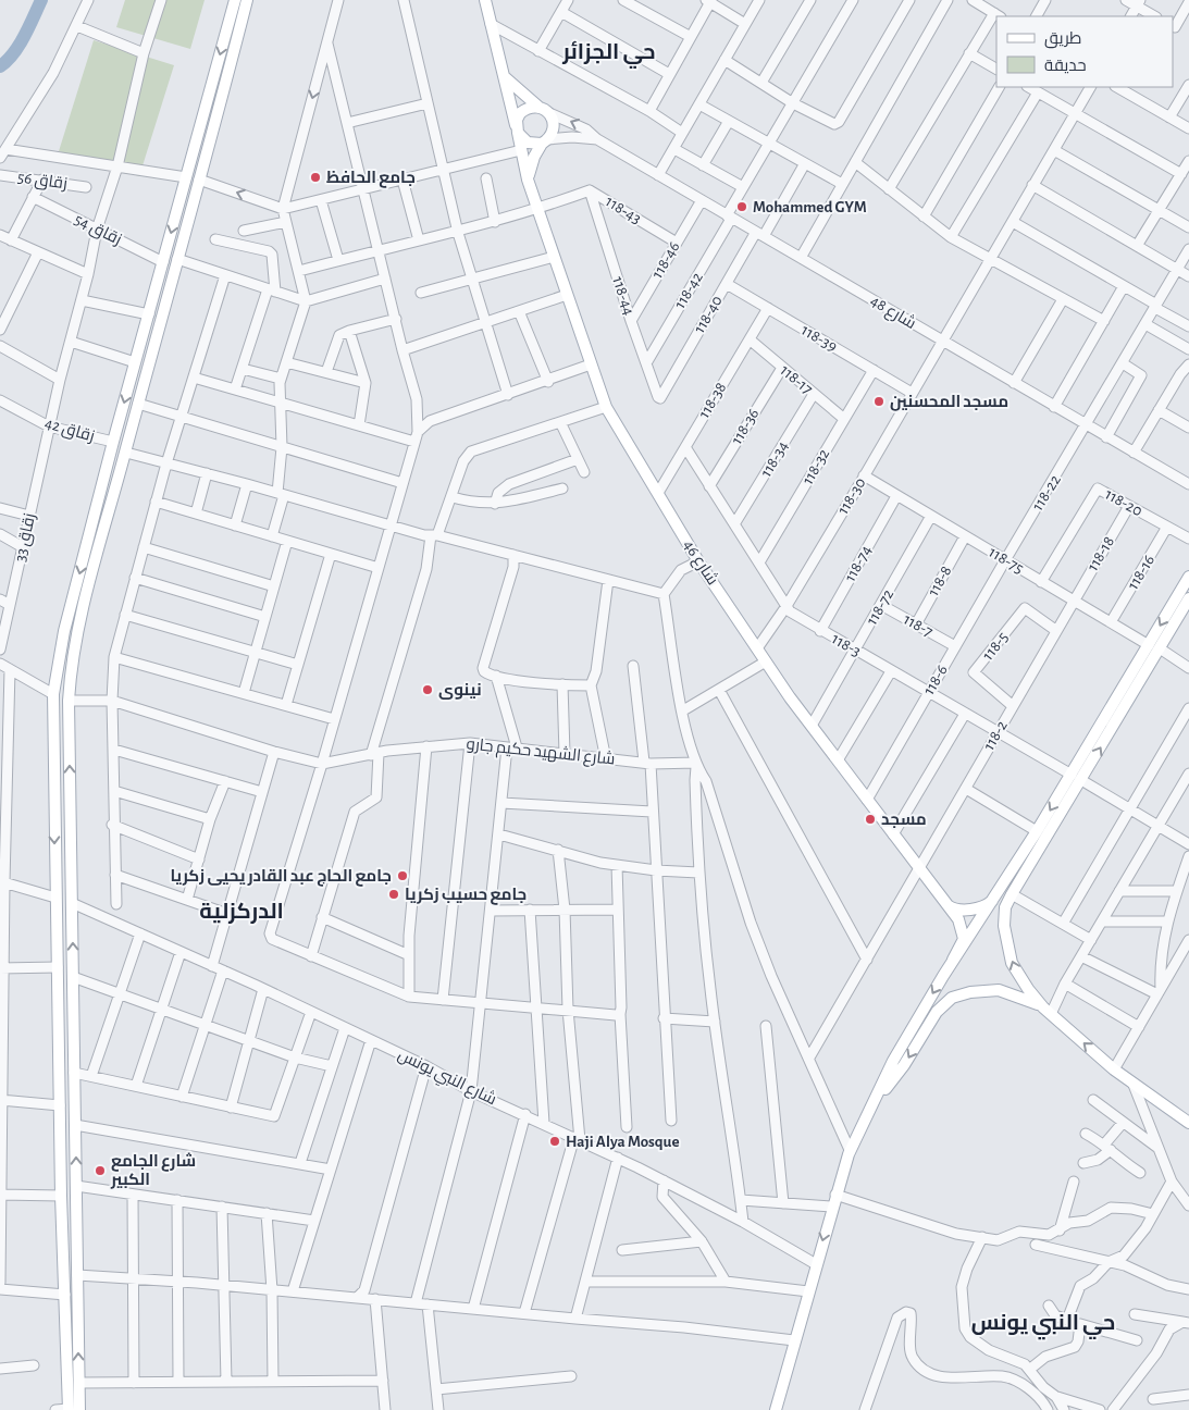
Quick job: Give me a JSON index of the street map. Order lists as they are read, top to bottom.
{
  "streets": {
    "main road": ["شارع 46"],
    "street": [
      "زقاق 56",
      "118-43",
      "زقاق 54",
      "118-46",
      "118-42",
      "118-44",
      "شارع 48",
      "118-40",
      "118-39",
      "118-17",
      "118-38",
      "118-36",
      "زقاق 42",
      "118-34",
      "118-32",
      "118-22",
      "118-30",
      "118-20",
      "زقاق 33",
      "118-18",
      "118-75",
      "118-74",
      "118-16",
      "118-8",
      "118-72",
      "118-7",
      "118-3",
      "118-5",
      "118-6",
      "118-2",
      "شارع الشهيد حكيم جارو",
      "شارع النبي يونس"
    ]
  },
  "crossings": [
    ["118-43", "118-46"],
    ["118-43", "118-44"],
    ["118-43", "شارع 46"],
    ["زقاق 54", "زقاق 33"],
    ["118-46", "118-44"],
    ["118-46", "شارع 48"],
    ["118-42", "118-44"],
    ["118-42", "شارع 48"],
    ["118-44", "118-40"],
    ["شارع 48", "118-40"],
    ["شارع 48", "118-22"],
    ["شارع 48", "118-30"],
    ["شارع 48", "شارع 46"],
    ["118-40", "118-39"],
    ["118-39", "118-38"],
    ["118-39", "118-32"],
    ["118-39", "118-30"],
    ["118-17", "118-38"],
    ["118-17", "118-36"],
    ["118-17", "118-34"],
    ["118-17", "118-32"],
    ["118-38", "شارع 46"],
    ["118-38", "118-3"],
    ["118-36", "118-3"],
    ["زقاق 42", "زقاق 33"],
    ["118-34", "118-3"],
    ["118-32", "118-3"],
    ["118-22", "118-75"],
    ["118-22", "118-6"],
    ["118-30", "118-75"],
    ["118-30", "شارع 46"],
    ["118-30", "118-3"],
    ["118-20", "118-18"],
    ["118-20", "118-75"],
    ["118-20", "118-16"],
    ["118-18", "118-75"],
    ["118-18", "118-2"],
    ["118-75", "118-74"],
    ["118-75", "118-8"],
    ["118-75", "118-72"],
    ["118-75", "118-6"],
    ["118-75", "118-2"],
    ["شارع 46", "118-72"],
    ["شارع 46", "118-6"],
    ["شارع 46", "118-2"],
    ["118-74", "118-3"],
    ["118-8", "118-7"],
    ["118-72", "118-7"],
    ["118-72", "118-3"],
    ["118-7", "118-6"],
    ["118-3", "118-6"],
    ["118-3", "118-2"],
    ["118-5", "118-2"]
  ],
  "districts": ["حي الجزائر", "الدركزلية", "حي النبي يونس"],
  "places": [
    "جامع الحافظ",
    "Mohammed GYM",
    "مسجد المحسنين",
    "نينوى",
    "مسجد",
    "جامع الحاج عبد القادر يحيى زكريا",
    "جامع حسيب زكريا",
    "Haji Alya Mosque",
    "شارع الجامع الكبير"
  ],
  "legend": ["طريق", "حديقة"]
}
